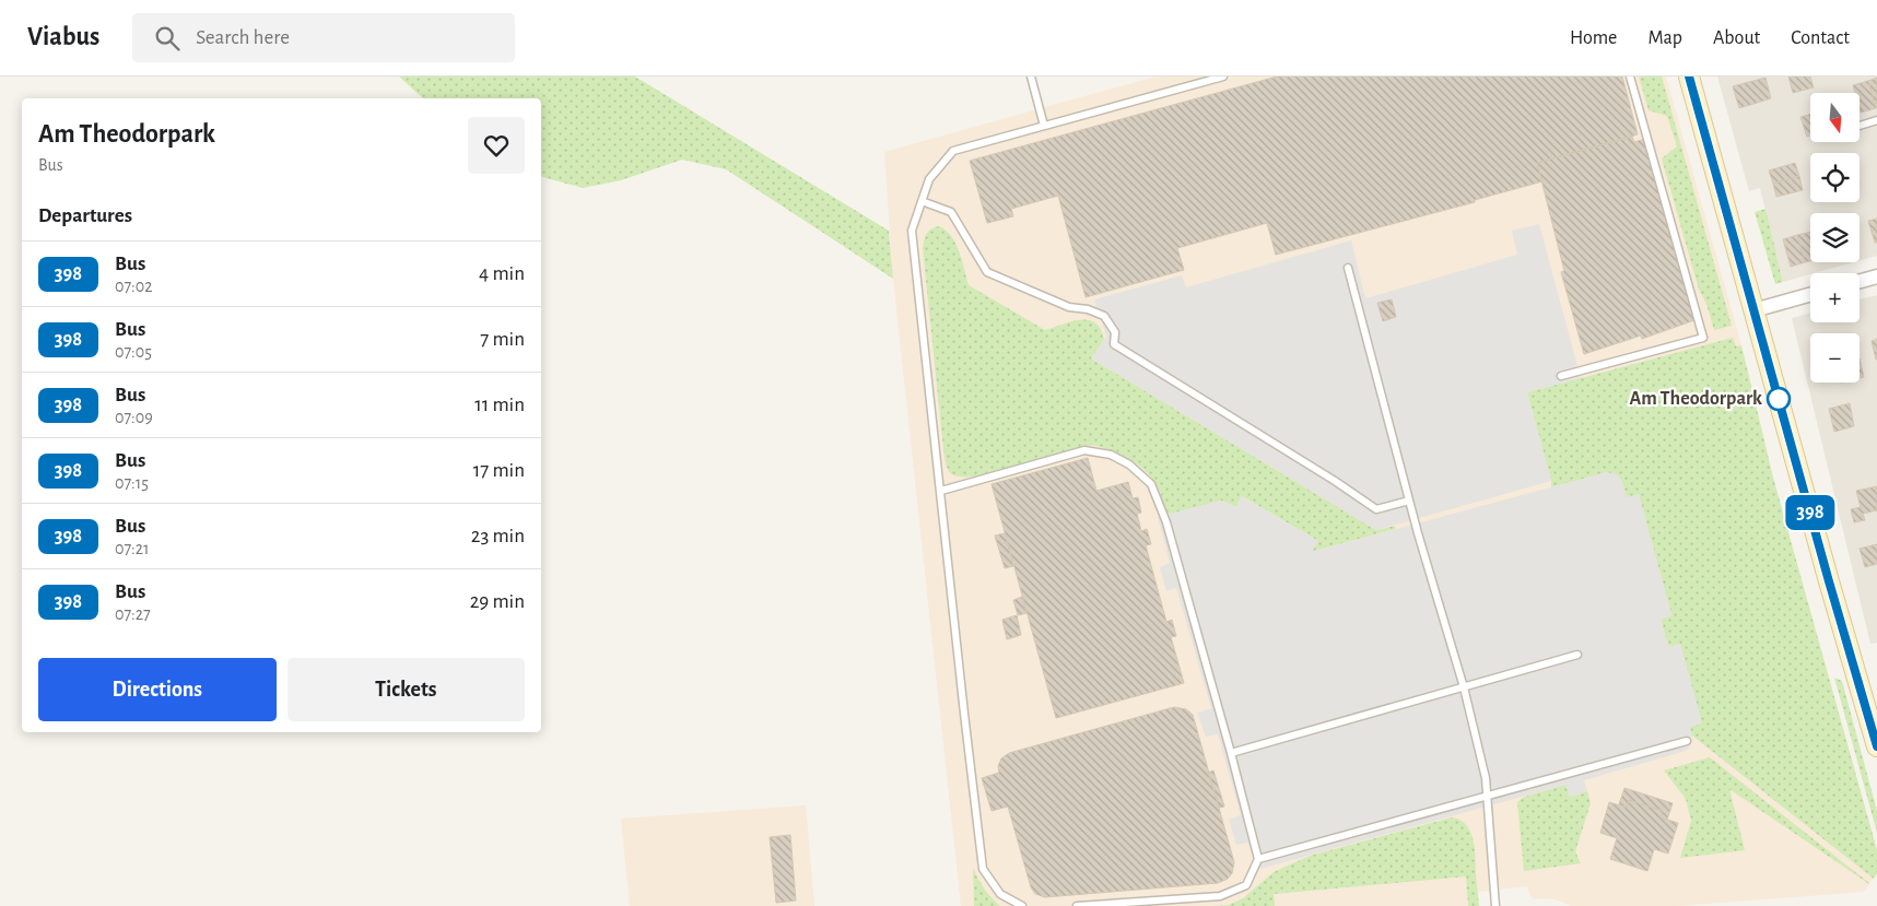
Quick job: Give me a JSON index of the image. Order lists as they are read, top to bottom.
{
  "places": ["Am Theodorpark"],
  "lines": ["bus line 398"],
  "north": "bottom",
  "page": {
    "header": "Viabus",
    "search": "Search here",
    "nav": [
      "Home",
      "Map",
      "About",
      "Contact"
    ],
    "on_map": "398",
    "map_buttons": ["+", "−"],
    "heading": [
      ["Am Theodorpark", "Bus"],
      "Departures"
    ],
    "list": [
      {
        "mark": "398",
        "name": "Bus",
        "note": "07:02",
        "value": "4 min"
      },
      {
        "mark": "398",
        "name": "Bus",
        "note": "07:05",
        "value": "7 min"
      },
      {
        "mark": "398",
        "name": "Bus",
        "note": "07:09",
        "value": "11 min"
      },
      {
        "mark": "398",
        "name": "Bus",
        "note": "07:15",
        "value": "17 min"
      },
      {
        "mark": "398",
        "name": "Bus",
        "note": "07:21",
        "value": "23 min"
      },
      {
        "mark": "398",
        "name": "Bus",
        "note": "07:27",
        "value": "29 min"
      }
    ],
    "buttons": ["Directions", "Tickets"]
  }
}
